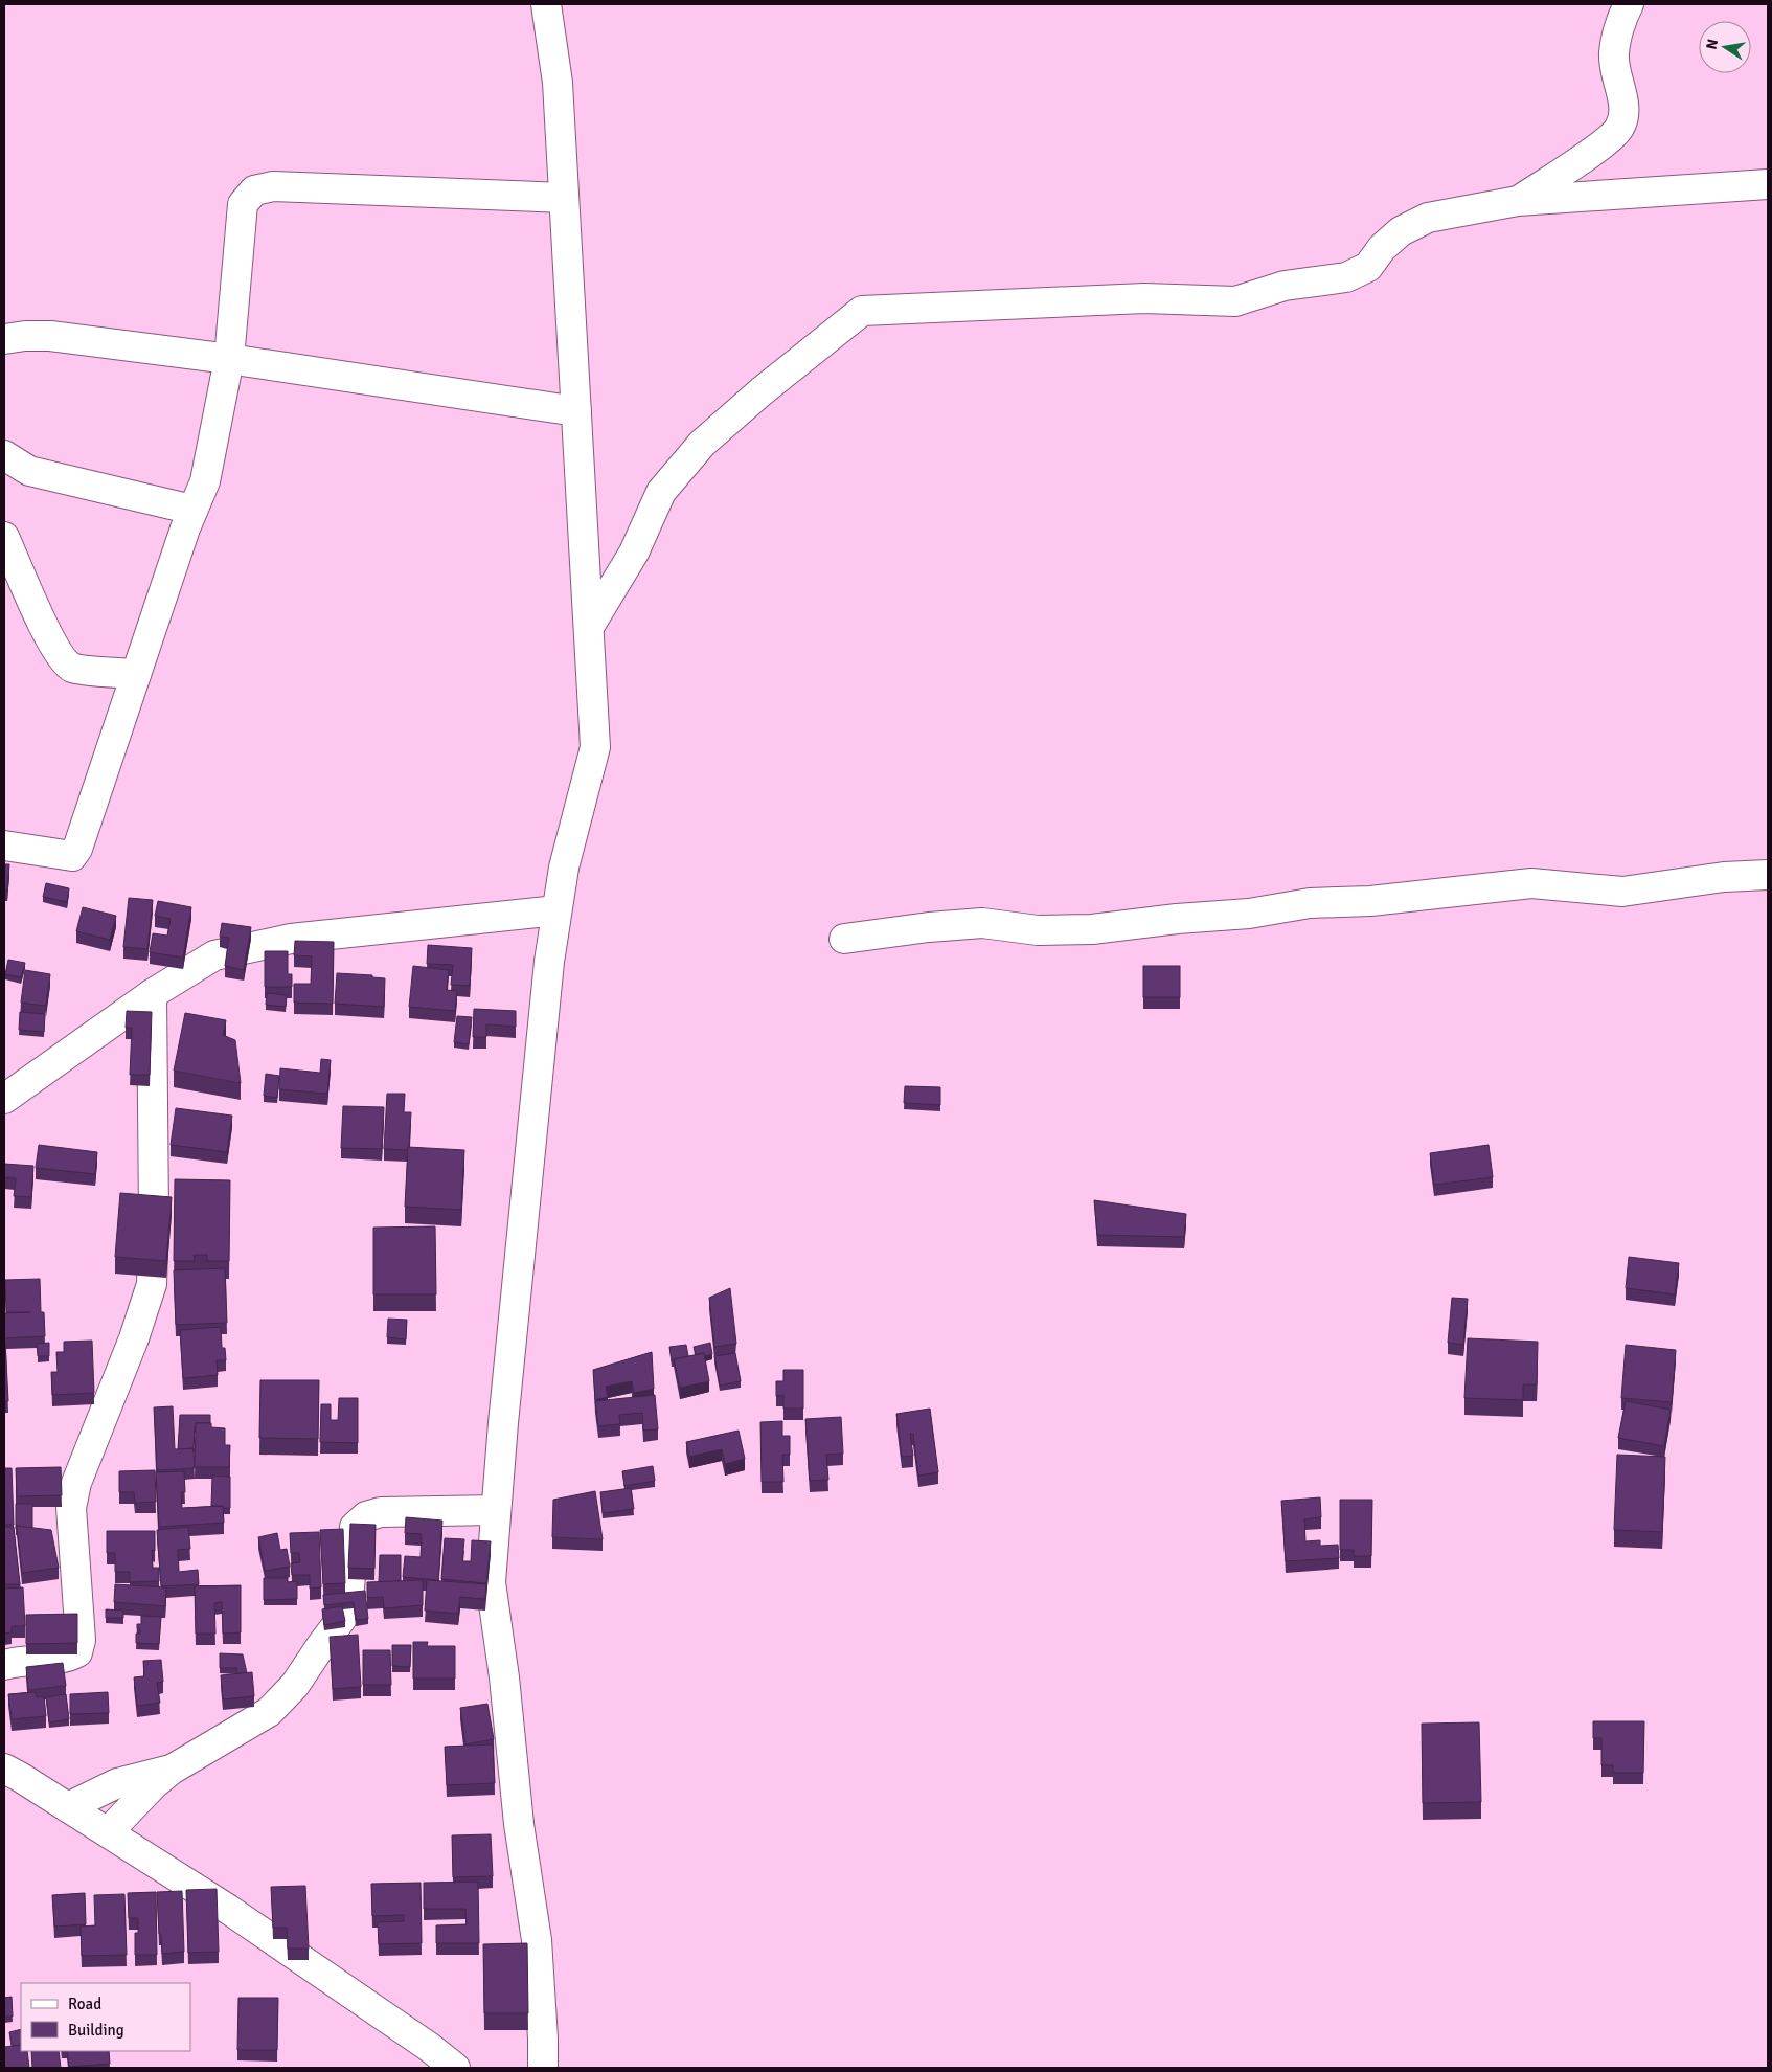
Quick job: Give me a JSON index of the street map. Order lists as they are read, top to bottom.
{
  "legend": ["Road", "Building"],
  "north": "left"
}
